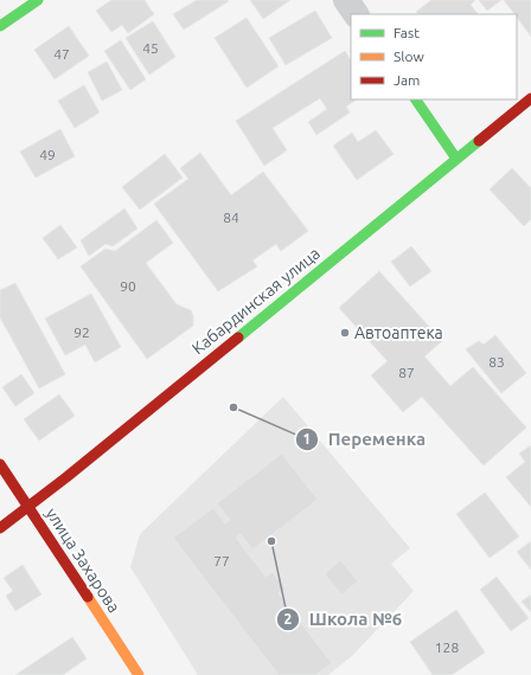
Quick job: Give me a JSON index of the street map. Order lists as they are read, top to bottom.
{
  "streets": {
    "street": ["Кабардинская улица", "улица Захарова"]
  },
  "crossings": [
    ["Кабардинская улица", "улица Захарова"]
  ],
  "places": ["Автоаптека", "Переменка", "Школа №6"],
  "house_numbers": [
    "45",
    "47",
    "49",
    "84",
    "90",
    "92",
    "83",
    "87",
    "77",
    "128"
  ],
  "legend": ["Fast", "Slow", "Jam"]
}
